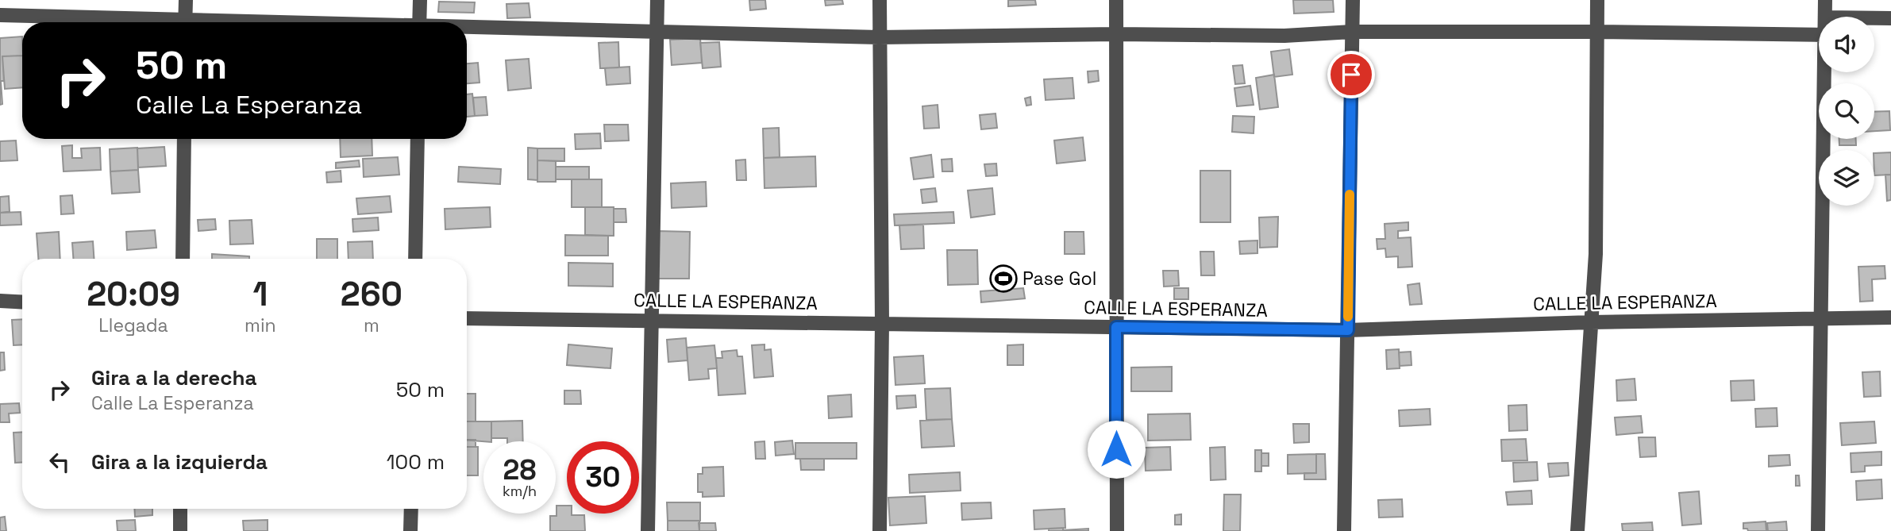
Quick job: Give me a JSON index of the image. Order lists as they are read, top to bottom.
{
  "streets": {
    "street": ["CALLE LA ESPERANZA"]
  },
  "places": {
    "sports": ["Pase Gol"]
  },
  "page": {
    "turn": ["50 m", "Calle La Esperanza"],
    "eta": [
      "20:09",
      "Llegada",
      "1",
      "min",
      "260",
      "m"
    ],
    "list": [
      {
        "name": "Gira a la derecha",
        "note": "Calle La Esperanza",
        "value": "50 m"
      },
      {
        "name": "Gira a la izquierda",
        "value": "100 m"
      }
    ],
    "speed": "28 km/h",
    "limit": "30"
  }
}
